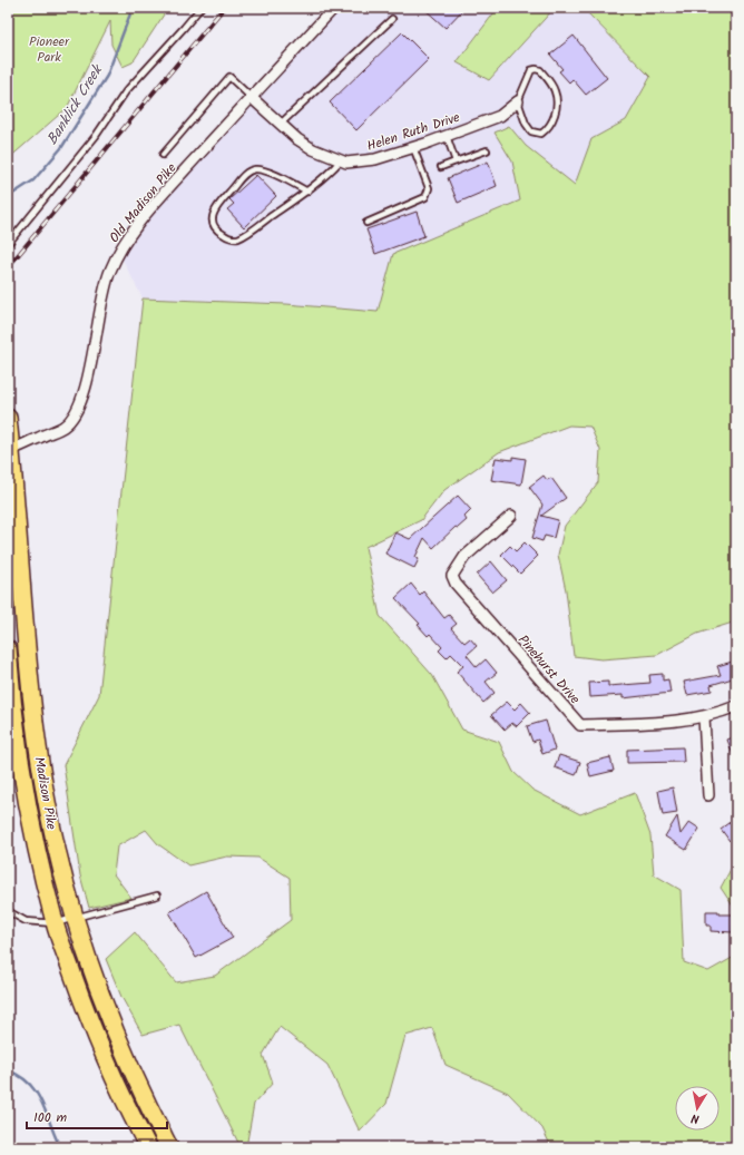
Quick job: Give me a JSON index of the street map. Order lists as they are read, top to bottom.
{
  "streets": {
    "main road": ["Madison Pike"],
    "street": ["Helen Ruth Drive", "Old Madison Pike", "Pinehurst Drive"]
  },
  "crossings": [
    ["Helen Ruth Drive", "Old Madison Pike"],
    ["Old Madison Pike", "Madison Pike"]
  ],
  "water": ["Banklick Creek"],
  "parks": ["Pioneer Park"],
  "scale_bar": "100 m",
  "north": "bottom"
}
